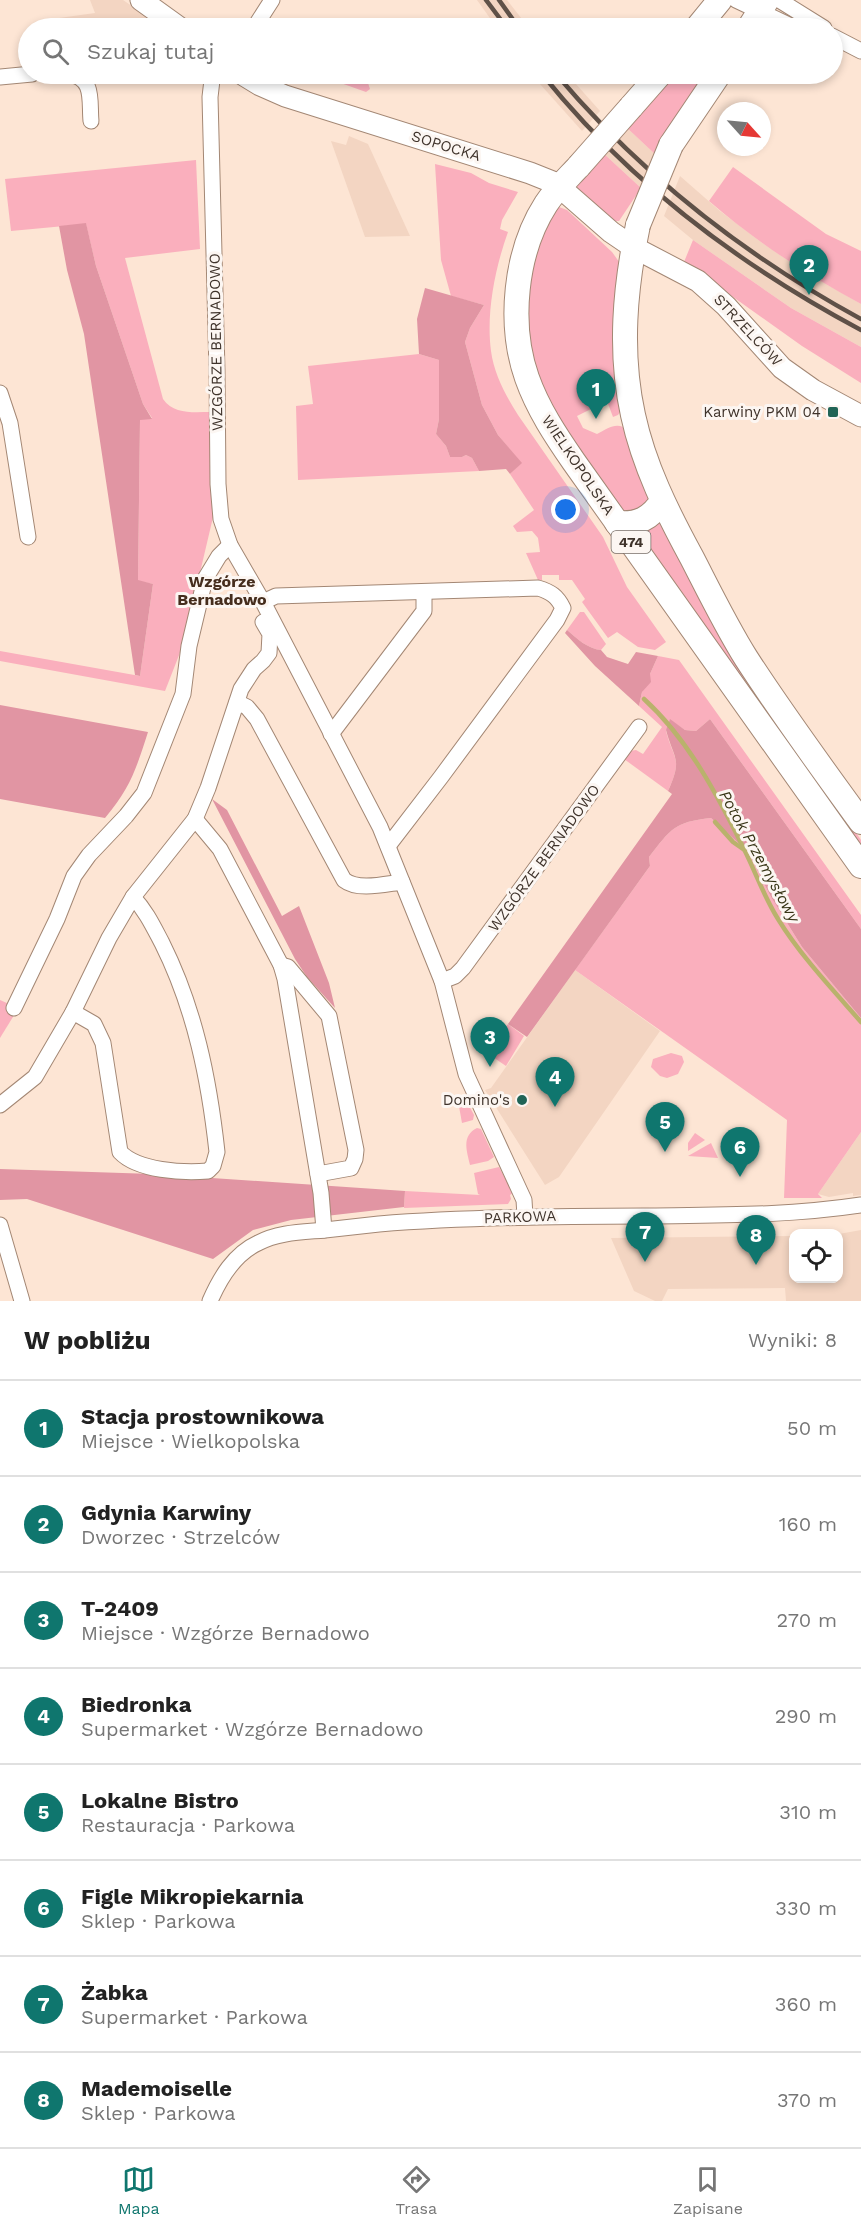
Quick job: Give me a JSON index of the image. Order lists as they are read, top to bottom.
{
  "streets": {
    "main road": [
      "SOPOCKA",
      "STRZELCÓW",
      "WIELKOPOLSKA",
      "474"
    ],
    "street": ["WZGÓRZE BERNADOWO", "PARKOWA"]
  },
  "crossings": [
    ["SOPOCKA", "STRZELCÓW"],
    ["SOPOCKA", "WIELKOPOLSKA"],
    ["WZGÓRZE BERNADOWO", "PARKOWA"]
  ],
  "districts": ["Wzgórze Bernadowo"],
  "water": ["Potok Przemysłowy"],
  "places": {
    "transit": ["Karwiny PKM 04"],
    "other": ["Domino's"]
  },
  "north": "bottom right",
  "page": {
    "search": "Szukaj tutaj",
    "pins": [
      "2",
      "1",
      "3",
      "4",
      "5",
      "6",
      "7",
      "8"
    ],
    "heading": ["W pobliżu", "Wyniki: 8"],
    "list": [
      {
        "mark": "1",
        "name": "Stacja prostownikowa",
        "note": "Miejsce · Wielkopolska",
        "value": "50 m"
      },
      {
        "mark": "2",
        "name": "Gdynia Karwiny",
        "note": "Dworzec · Strzelców",
        "value": "160 m"
      },
      {
        "mark": "3",
        "name": "T-2409",
        "note": "Miejsce · Wzgórze Bernadowo",
        "value": "270 m"
      },
      {
        "mark": "4",
        "name": "Biedronka",
        "note": "Supermarket · Wzgórze Bernadowo",
        "value": "290 m"
      },
      {
        "mark": "5",
        "name": "Lokalne Bistro",
        "note": "Restauracja · Parkowa",
        "value": "310 m"
      },
      {
        "mark": "6",
        "name": "Figle Mikropiekarnia",
        "note": "Sklep · Parkowa",
        "value": "330 m"
      },
      {
        "mark": "7",
        "name": "Żabka",
        "note": "Supermarket · Parkowa",
        "value": "360 m"
      },
      {
        "mark": "8",
        "name": "Mademoiselle",
        "note": "Sklep · Parkowa",
        "value": "370 m"
      }
    ],
    "nav": ["Mapa", "Trasa", "Zapisane"]
  }
}
